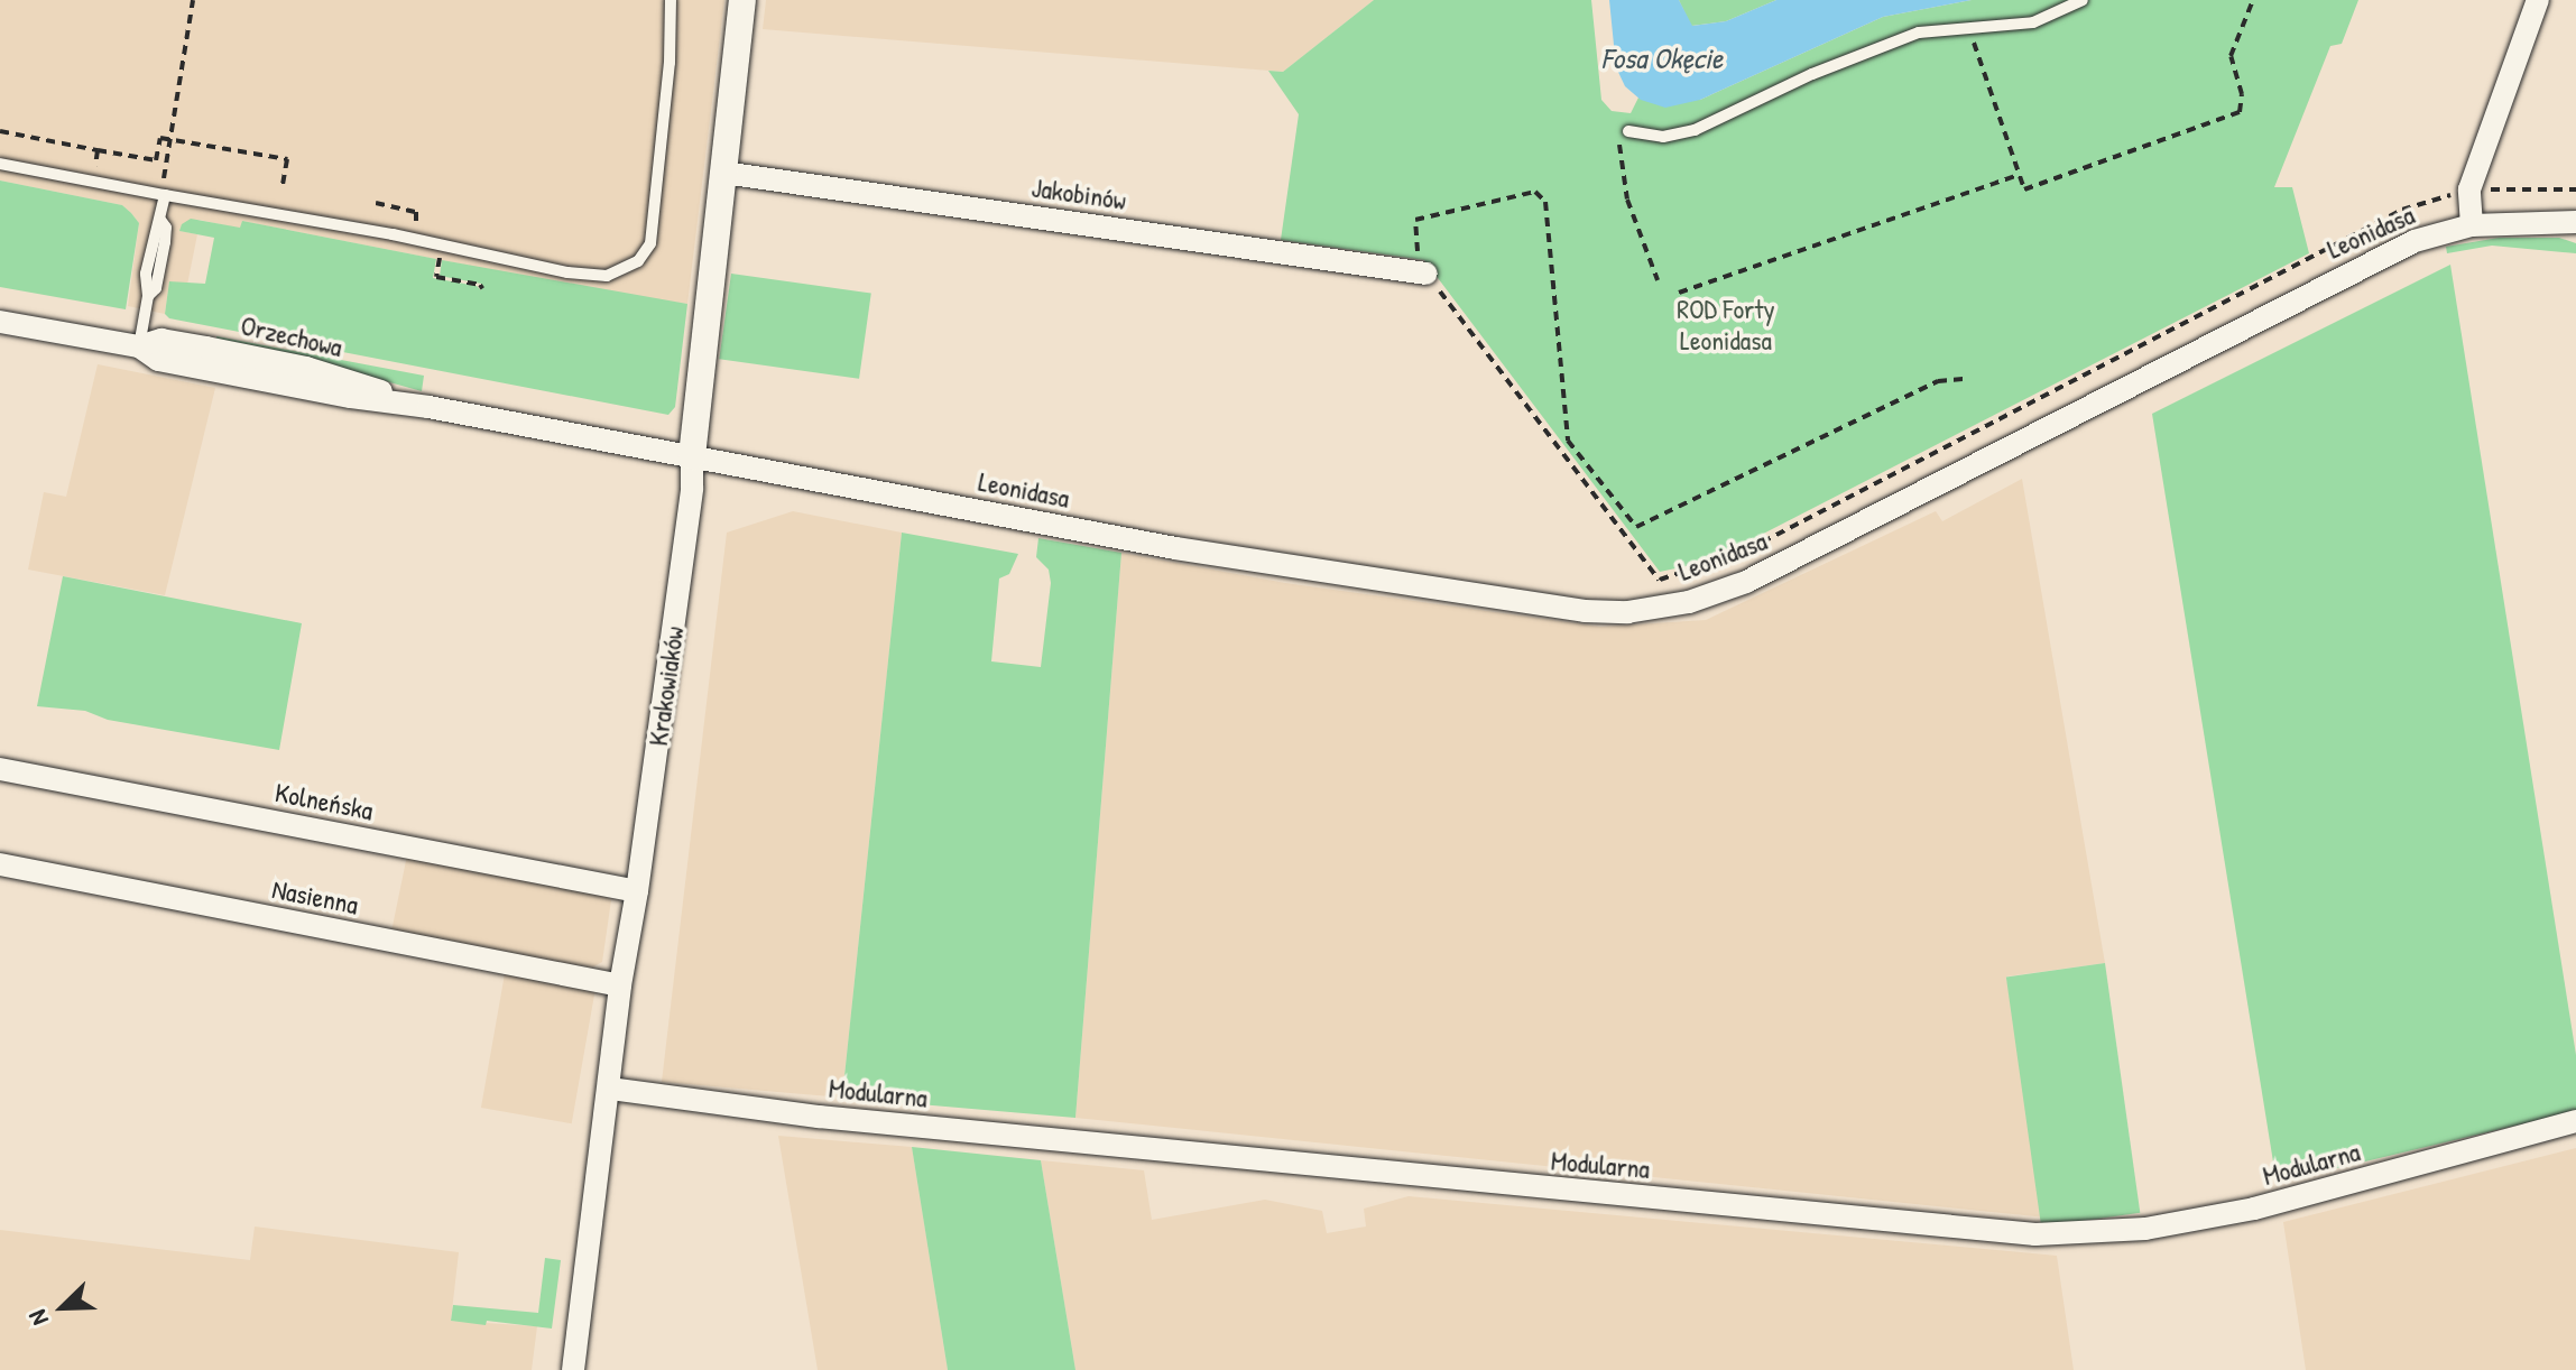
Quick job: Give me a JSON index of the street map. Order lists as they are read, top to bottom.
{
  "streets": {
    "street": [
      "Jakobinów",
      "Leonidasa",
      "Orzechowa",
      "Krakowiaków",
      "Kolneńska",
      "Nasienna",
      "Modularna"
    ]
  },
  "crossings": [
    ["Jakobinów", "Krakowiaków"],
    ["Leonidasa", "Orzechowa"],
    ["Leonidasa", "Krakowiaków"],
    ["Orzechowa", "Krakowiaków"],
    ["Krakowiaków", "Kolneńska"],
    ["Krakowiaków", "Nasienna"],
    ["Krakowiaków", "Modularna"]
  ],
  "water": ["Fosa Okęcie"],
  "parks": ["ROD Forty Leonidasa"],
  "north": "bottom left"
}
